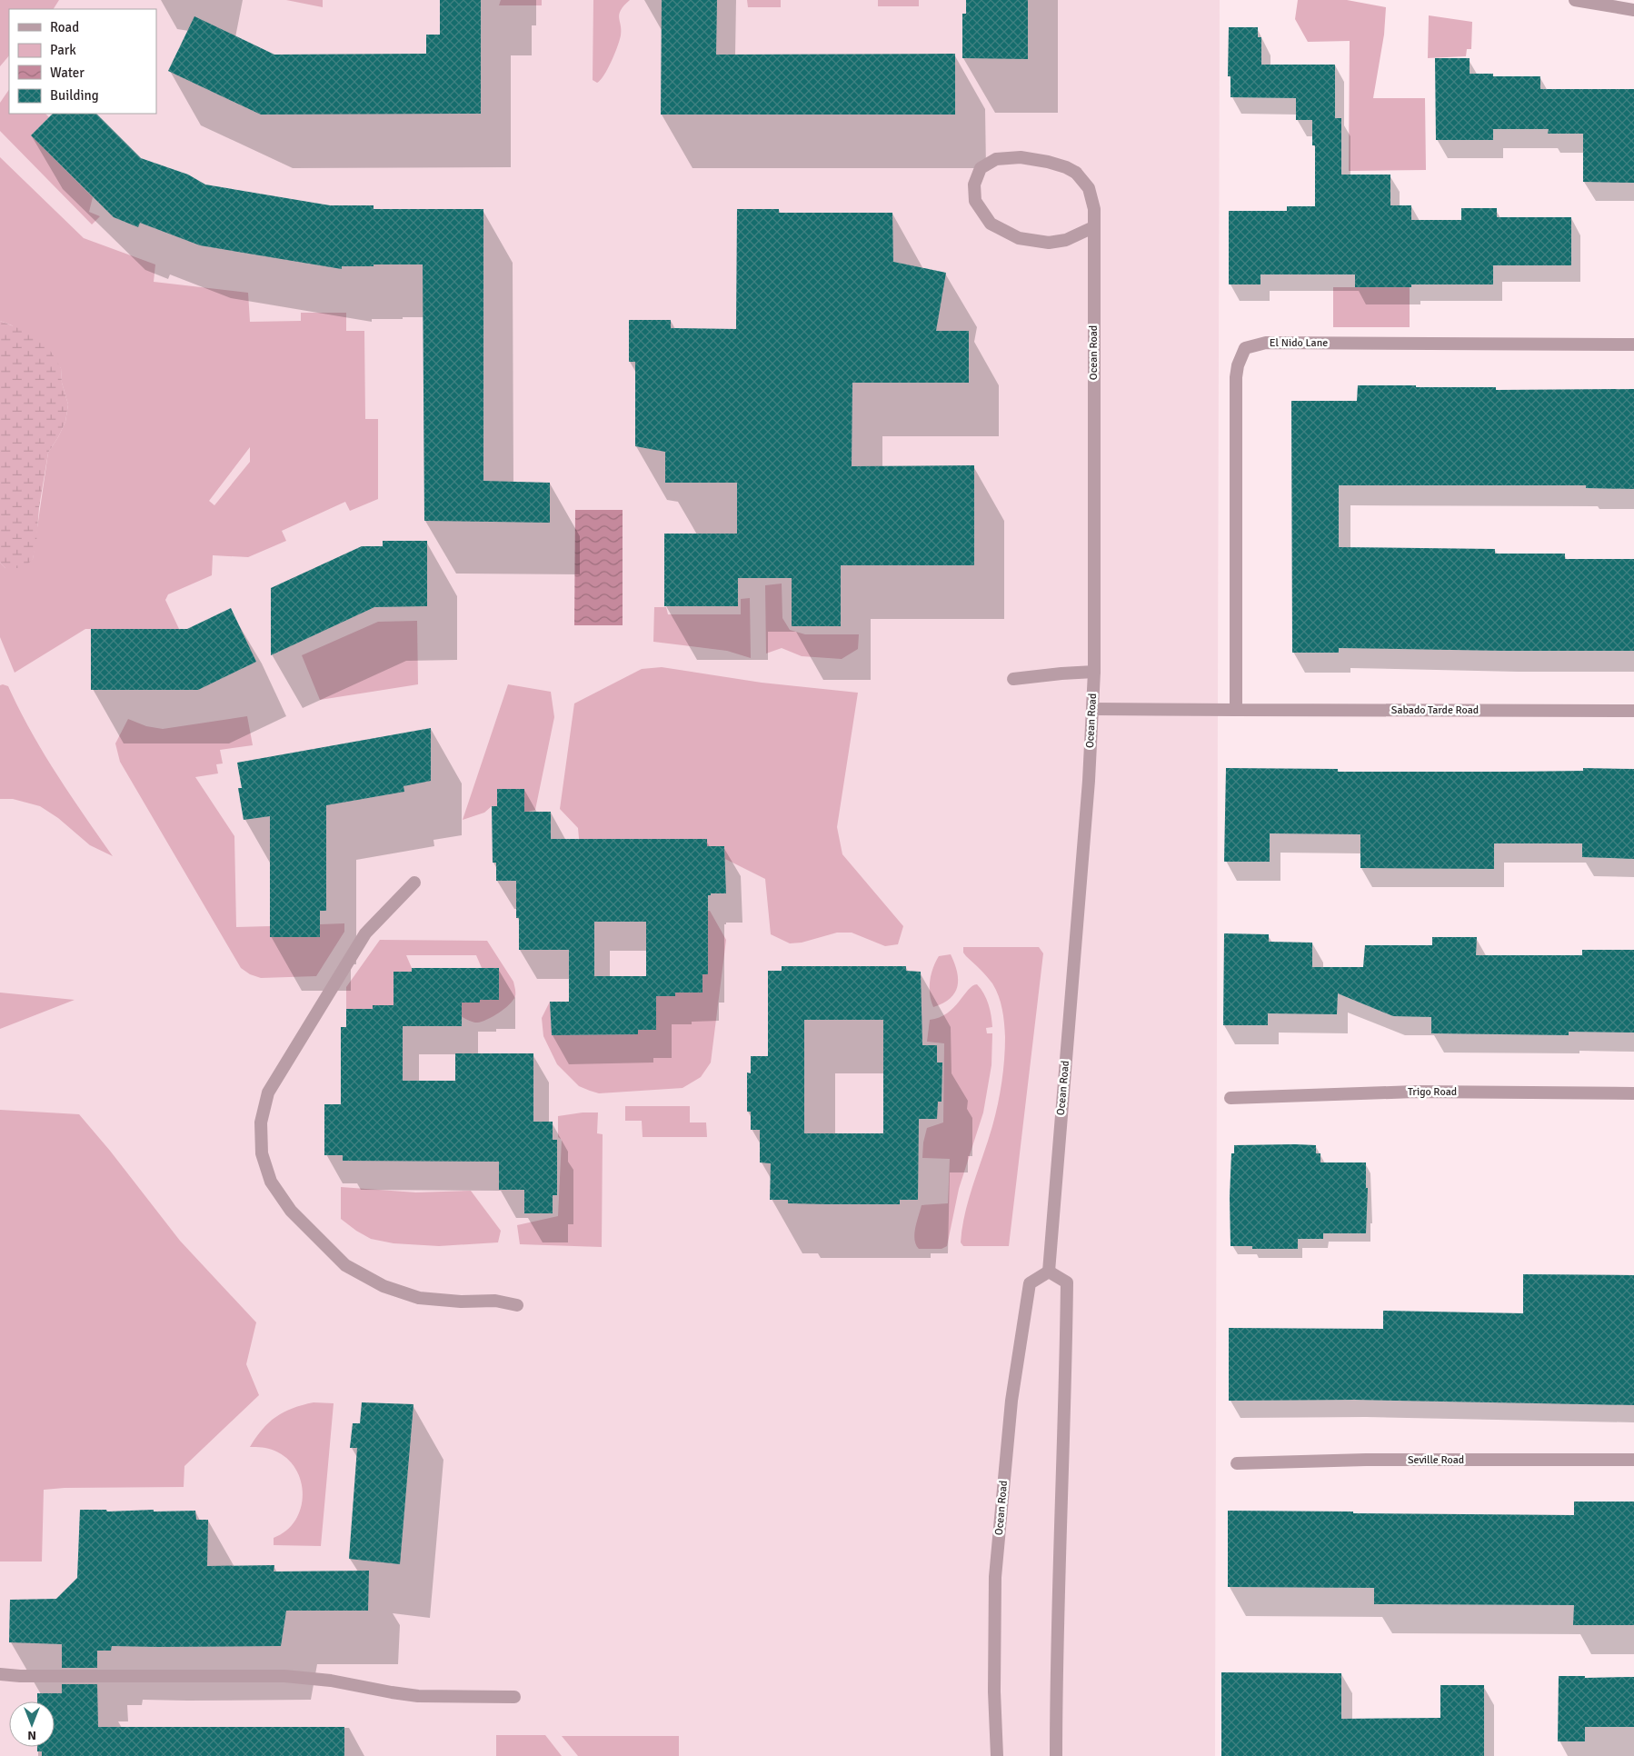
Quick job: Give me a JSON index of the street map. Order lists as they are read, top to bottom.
{
  "streets": {
    "street": [
      "El Nido Lane",
      "Ocean Road",
      "Sabado Tarde Road",
      "Trigo Road",
      "Seville Road"
    ]
  },
  "crossings": [
    ["El Nido Lane", "Sabado Tarde Road"],
    ["Ocean Road", "Sabado Tarde Road"]
  ],
  "legend": [
    "Road",
    "Park",
    "Water",
    "Building"
  ],
  "north": "bottom"
}
